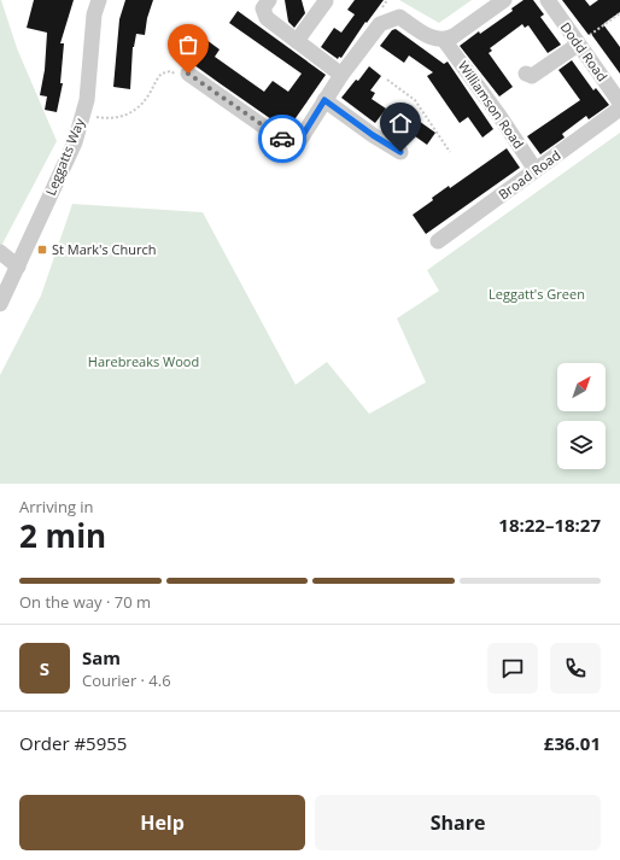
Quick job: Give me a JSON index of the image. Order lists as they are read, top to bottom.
{
  "streets": {
    "street": [
      "Dodd Road",
      "Williamson Road",
      "Leggatts Way",
      "Broad Road"
    ]
  },
  "crossings": [
    ["Williamson Road", "Broad Road"]
  ],
  "parks": ["Leggatt's Green", "Harebreaks Wood"],
  "places": {
    "transit": ["St Mark's Church"]
  },
  "north": "top right",
  "page": {
    "heading": ["2 min", "Arriving in", "18:22–18:27"],
    "panel": [
      "Sam",
      "Courier · 4.6",
      "Order #5955",
      "£36.01"
    ],
    "bar": "On the way · 70 m",
    "round": "S",
    "buttons": ["Help", "Share"]
  }
}
